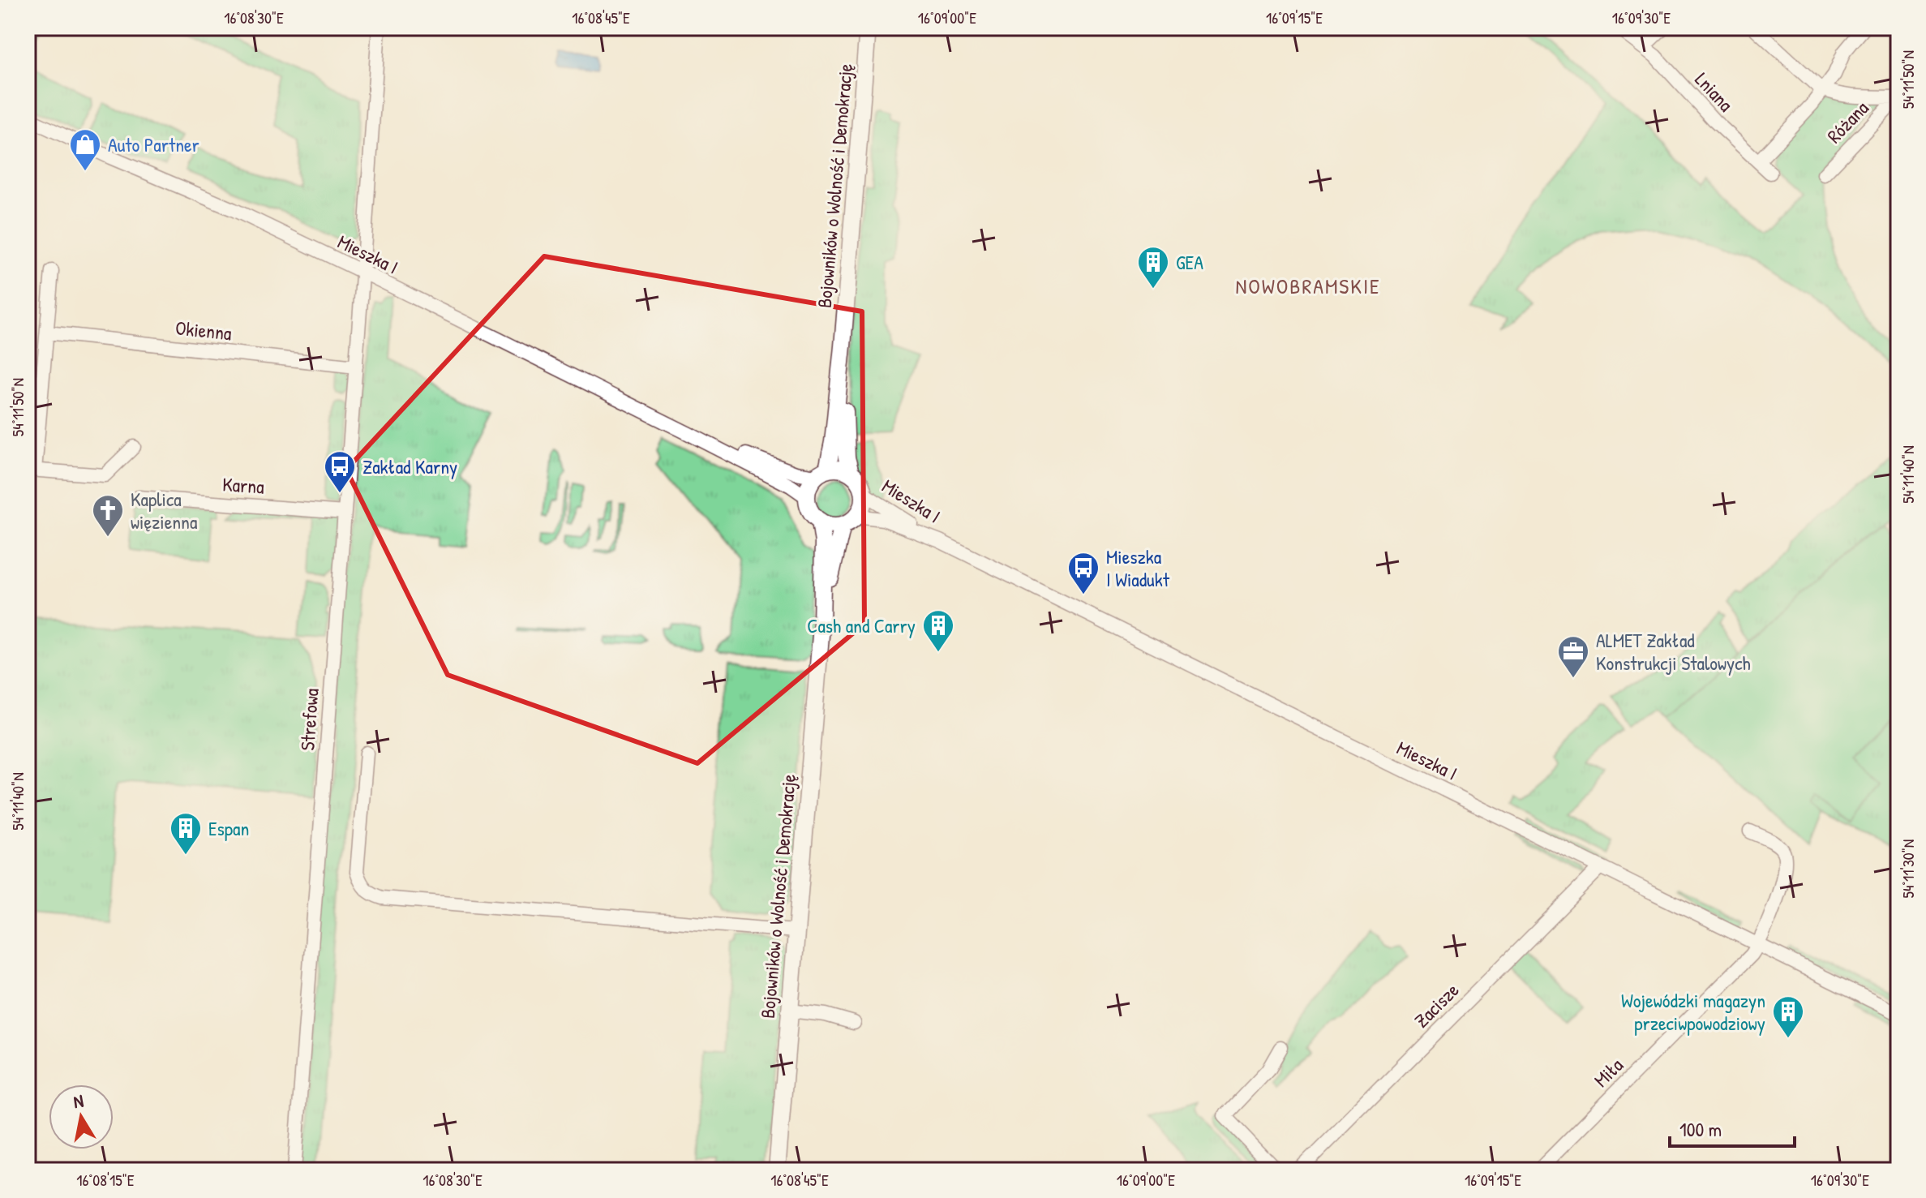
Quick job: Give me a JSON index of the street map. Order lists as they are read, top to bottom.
{
  "streets": {
    "main road": ["Bojowników o Wolność i Demokrację"],
    "street": [
      "Lniana",
      "Różana",
      "Mieszka I",
      "Okienna",
      "Karna",
      "Strefowa",
      "Zacisze",
      "Miła"
    ]
  },
  "crossings": [
    ["Bojowników o Wolność i Demokrację", "Mieszka I"],
    ["Mieszka I", "Strefowa"],
    ["Mieszka I", "Zacisze"],
    ["Mieszka I", "Miła"],
    ["Okienna", "Strefowa"],
    ["Karna", "Strefowa"]
  ],
  "districts": ["NOWOBRAMSKIE"],
  "places": {
    "shop": ["Auto Partner"],
    "building": [
      "GEA",
      "Cash and Carry",
      "Espan",
      "Wojewódzki magazyn przeciwpowodziowy"
    ],
    "bus stop": ["Zakład Karny", "Mieszka I Wiadukt"],
    "church": ["Kaplica więzienna"],
    "office": ["ALMET Zakład Konstrukcji Stalowych"]
  },
  "scale_bar": "100 m",
  "north": "top",
  "coordinates": [
    "16°08'30\"E",
    "16°08'45\"E",
    "16°09'00\"E",
    "16°09'15\"E",
    "16°09'30\"E",
    "54°11'50\"N",
    "54°11'40\"N",
    "54°11'30\"N",
    "16°08'15\"E"
  ]
}
